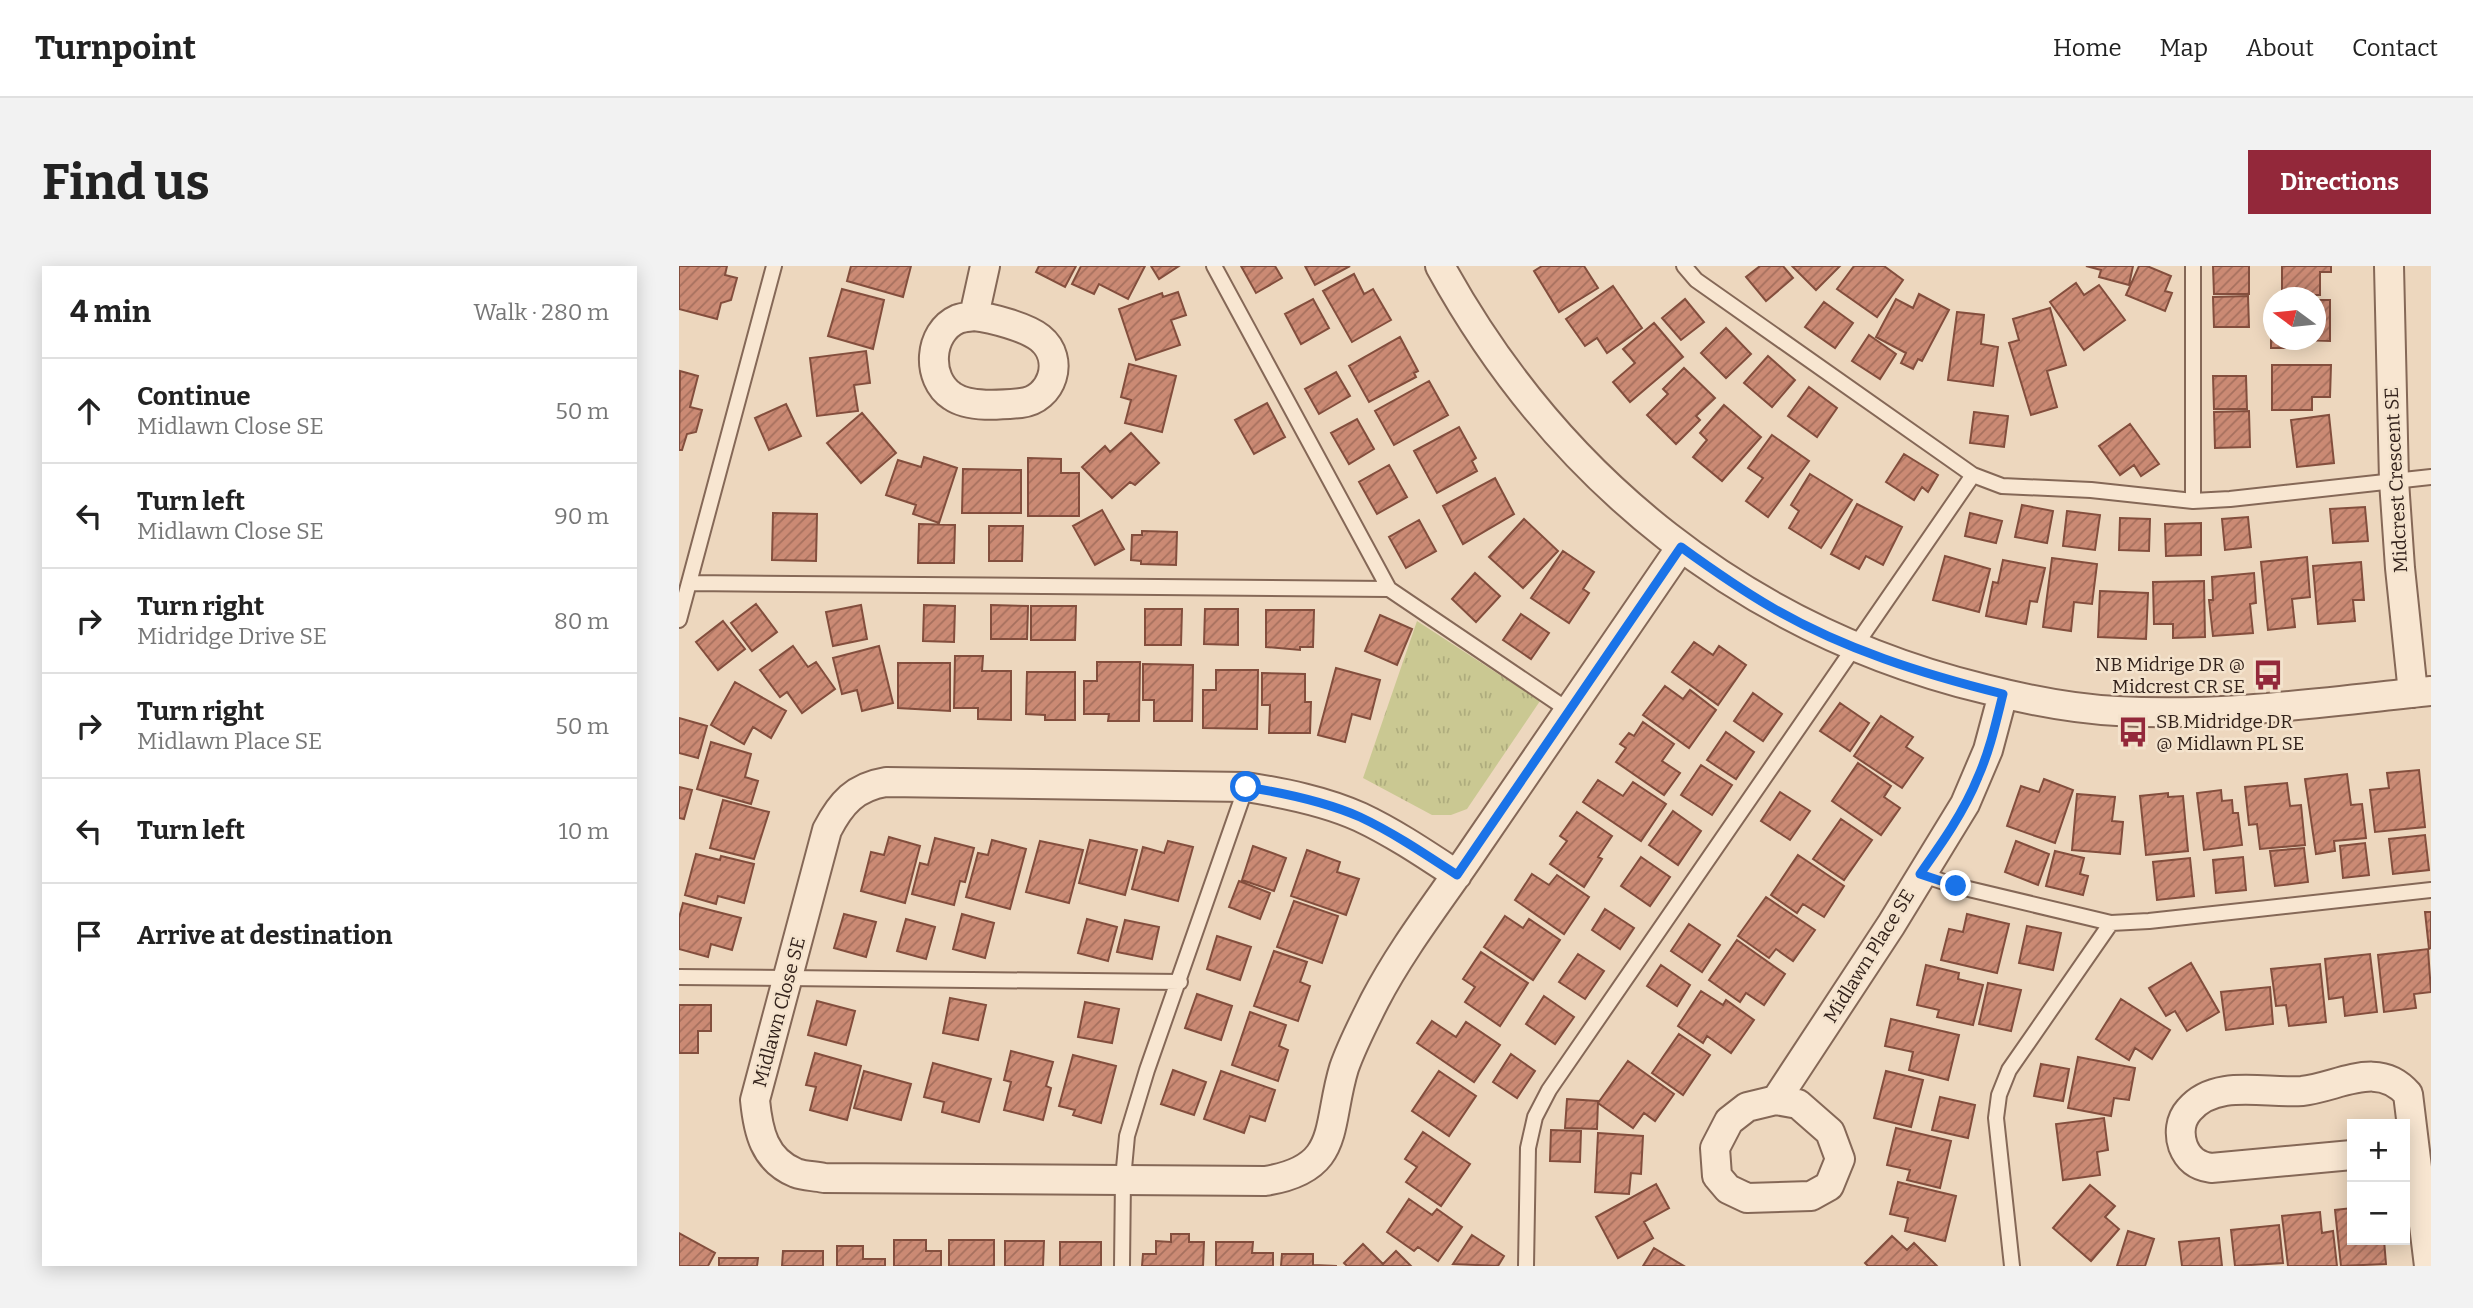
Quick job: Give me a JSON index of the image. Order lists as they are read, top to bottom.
{
  "streets": {
    "street": ["Midcrest Crescent SE", "Midlawn Place SE", "Midlawn Close SE"]
  },
  "places": {
    "bus stop": ["NB Midrige DR @ Midcrest CR SE", "SB Midridge DR @ Midlawn PL SE"]
  },
  "north": "left",
  "page": {
    "header": "Turnpoint",
    "nav": [
      "Home",
      "Map",
      "About",
      "Contact"
    ],
    "buttons": "Directions",
    "title": "Find us",
    "heading": ["4 min", "Walk · 280 m"],
    "list": [
      ["Continue", "Midlawn Close SE", "50 m"],
      ["Turn left", "Midlawn Close SE", "90 m"],
      ["Turn right", "Midridge Drive SE", "80 m"],
      ["Turn right", "Midlawn Place SE", "50 m"],
      ["Turn left", "10 m"],
      "Arrive at destination"
    ],
    "map_buttons": ["+", "−"]
  }
}
